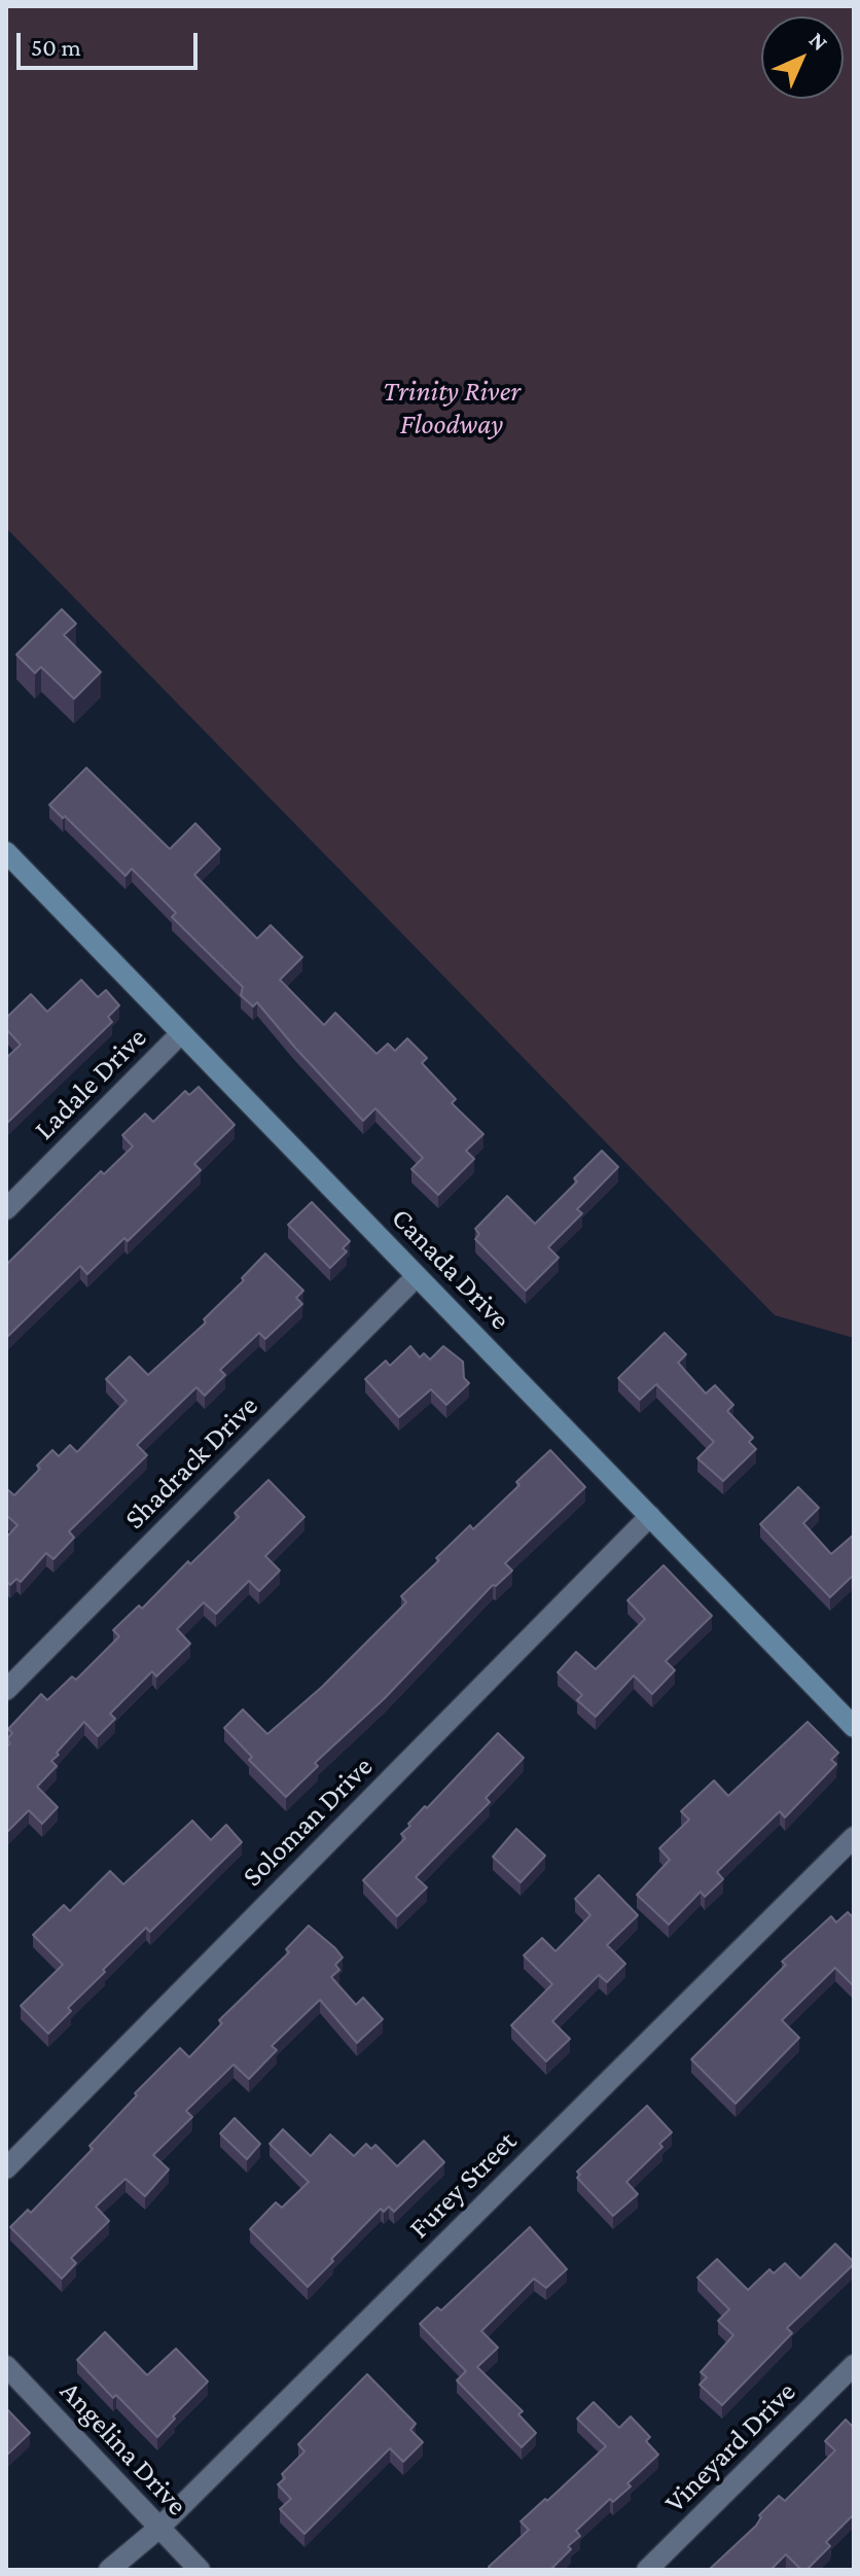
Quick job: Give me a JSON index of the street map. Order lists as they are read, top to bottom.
{
  "streets": {
    "street": [
      "Ladale Drive",
      "Canada Drive",
      "Shadrack Drive",
      "Soloman Drive",
      "Furey Street",
      "Vineyard Drive",
      "Angelina Drive"
    ]
  },
  "crossings": [
    ["Ladale Drive", "Canada Drive"],
    ["Canada Drive", "Shadrack Drive"],
    ["Canada Drive", "Soloman Drive"],
    ["Furey Street", "Angelina Drive"]
  ],
  "parks": ["Trinity River Floodway"],
  "scale_bar": "50 m",
  "north": "top right"
}
